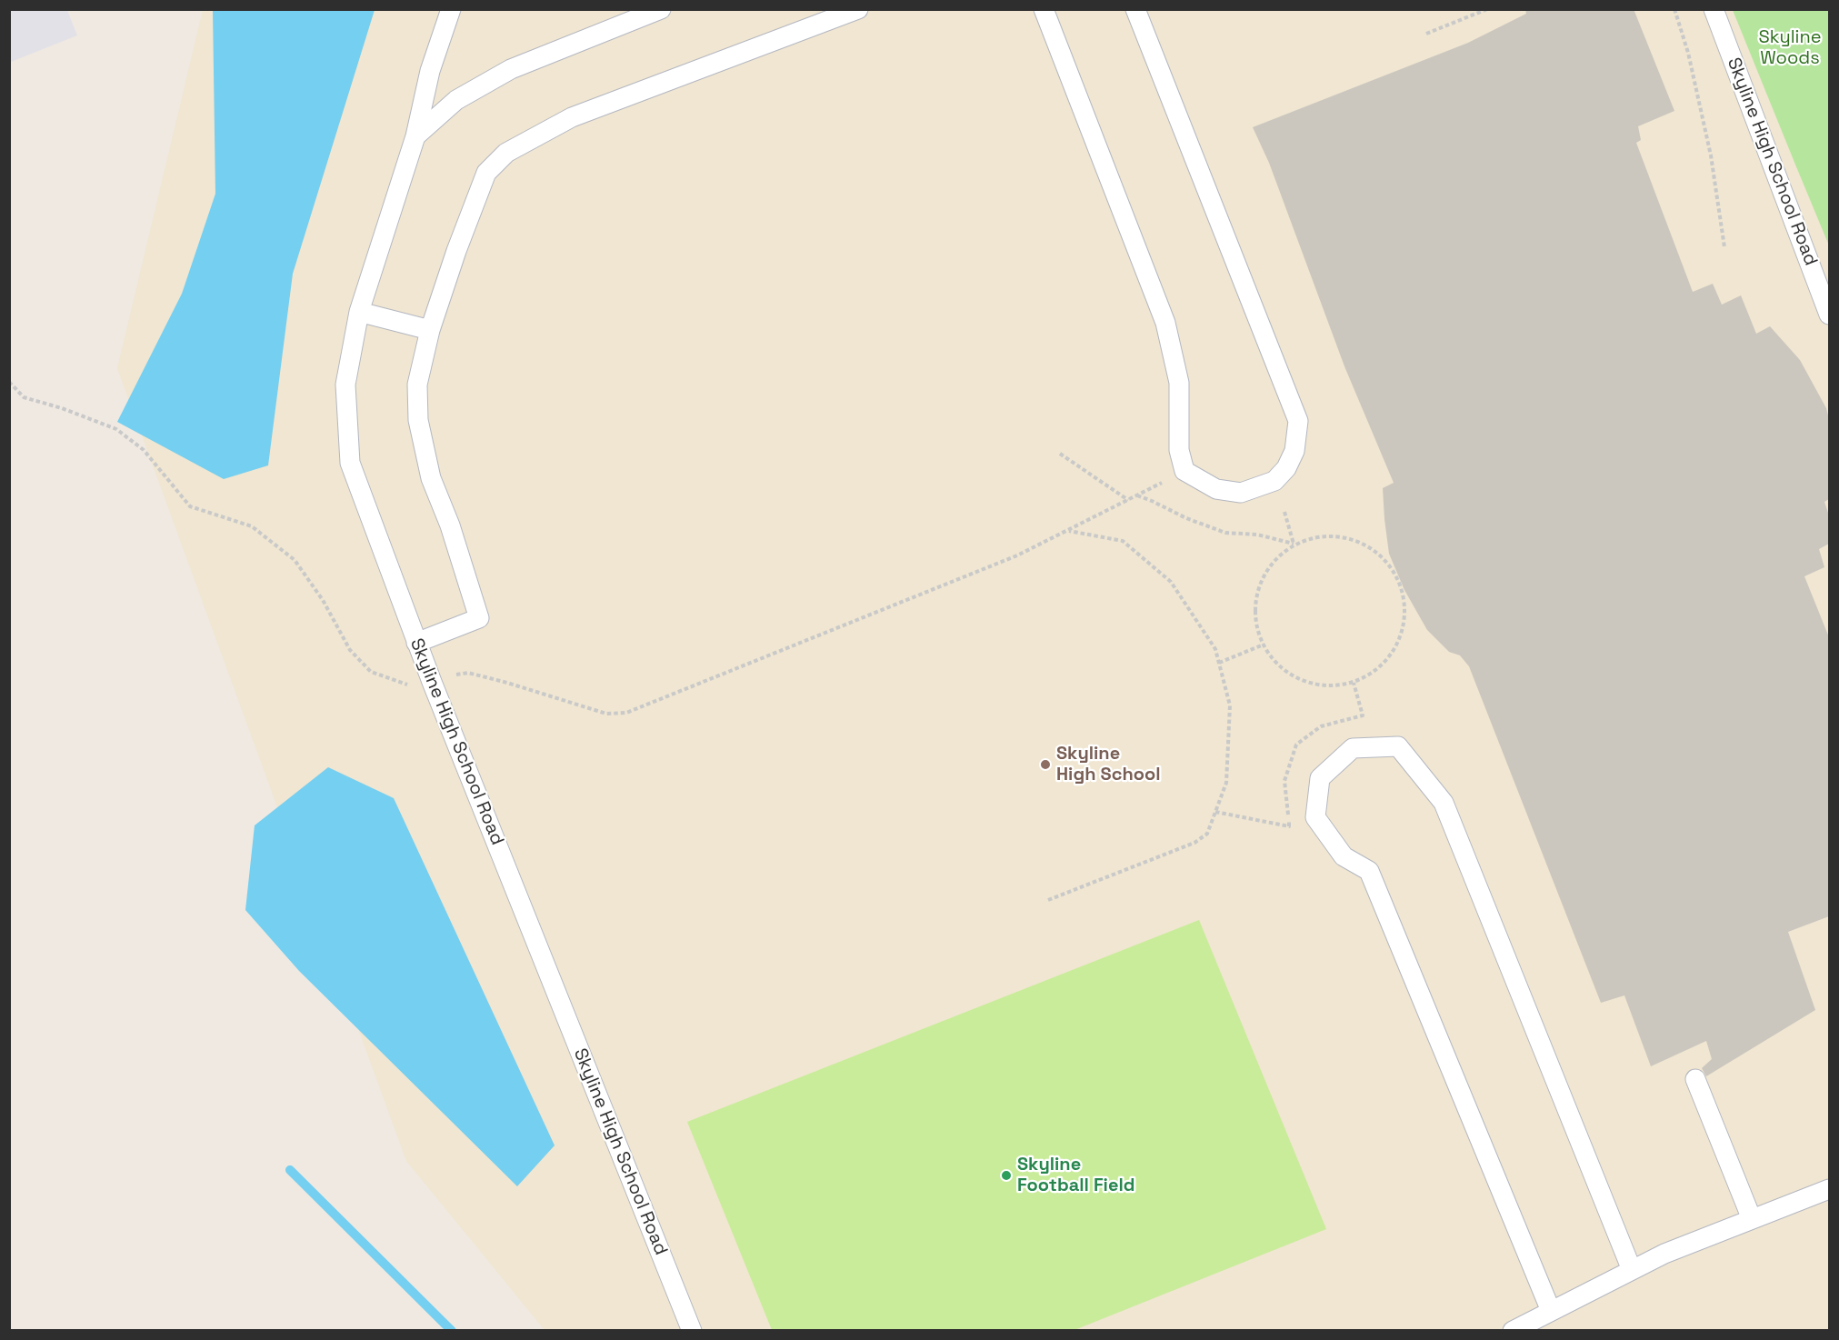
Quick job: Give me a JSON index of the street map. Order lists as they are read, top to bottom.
{
  "streets": {
    "lane": ["Skyline High School Road"]
  },
  "parks": ["Skyline Woods"],
  "places": ["Skyline High School", "Skyline Football Field"]
}
